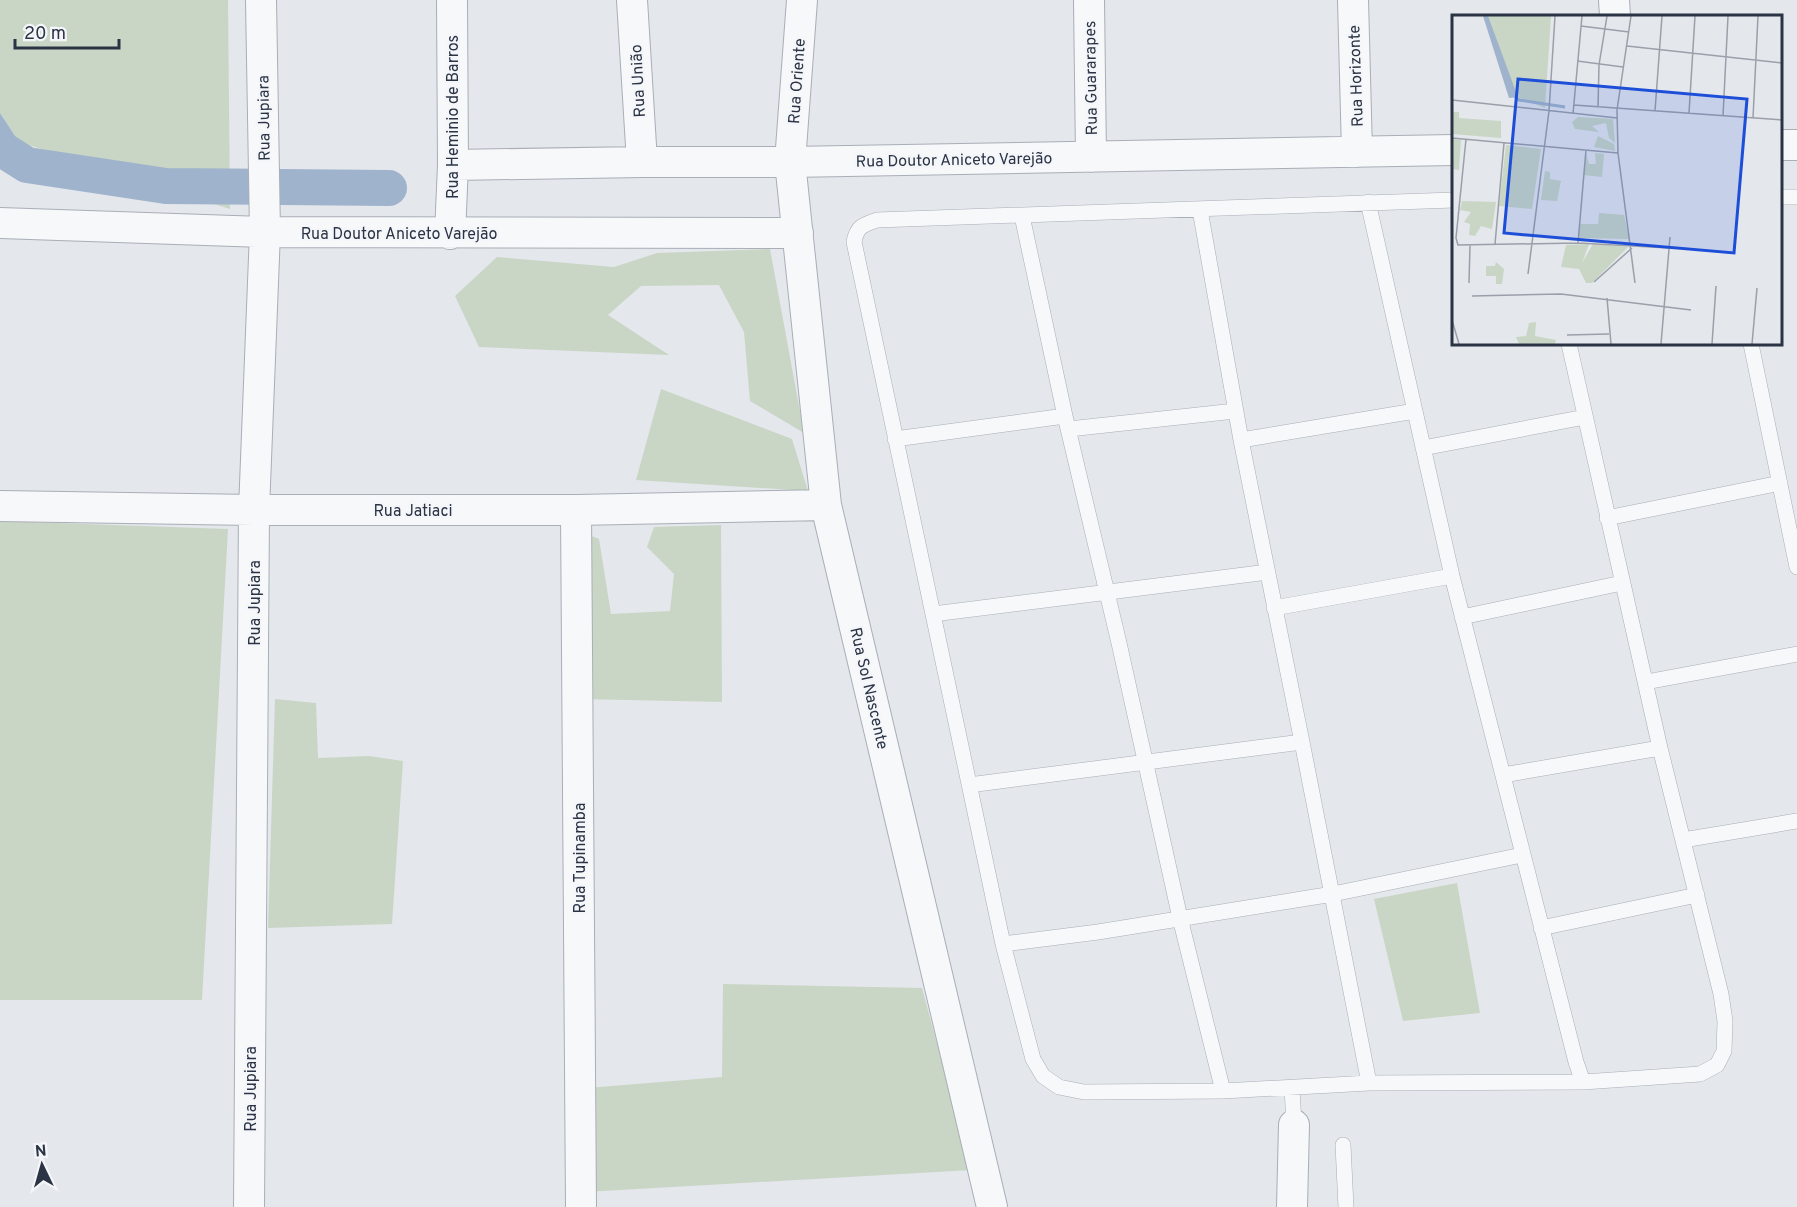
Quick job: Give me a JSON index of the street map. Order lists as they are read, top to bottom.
{
  "streets": {
    "street": [
      "Rua Horizonte",
      "Rua Guararapes",
      "Rua União",
      "Rua Oriente",
      "Rua Heminio de Barros",
      "Rua Jupiara",
      "Rua Doutor Aniceto Varejão",
      "Rua Jatiaci",
      "Rua Sol Nascente",
      "Rua Tupinamba"
    ]
  },
  "crossings": [
    ["Rua Horizonte", "Rua Doutor Aniceto Varejão"],
    ["Rua Guararapes", "Rua Doutor Aniceto Varejão"],
    ["Rua União", "Rua Doutor Aniceto Varejão"],
    ["Rua Oriente", "Rua Doutor Aniceto Varejão"],
    ["Rua Oriente", "Rua Sol Nascente"],
    ["Rua Heminio de Barros", "Rua Doutor Aniceto Varejão"],
    ["Rua Jupiara", "Rua Doutor Aniceto Varejão"],
    ["Rua Jupiara", "Rua Jatiaci"],
    ["Rua Doutor Aniceto Varejão", "Rua Sol Nascente"],
    ["Rua Jatiaci", "Rua Sol Nascente"],
    ["Rua Jatiaci", "Rua Tupinamba"]
  ],
  "scale_bar": "20 m",
  "north": "top"
}
